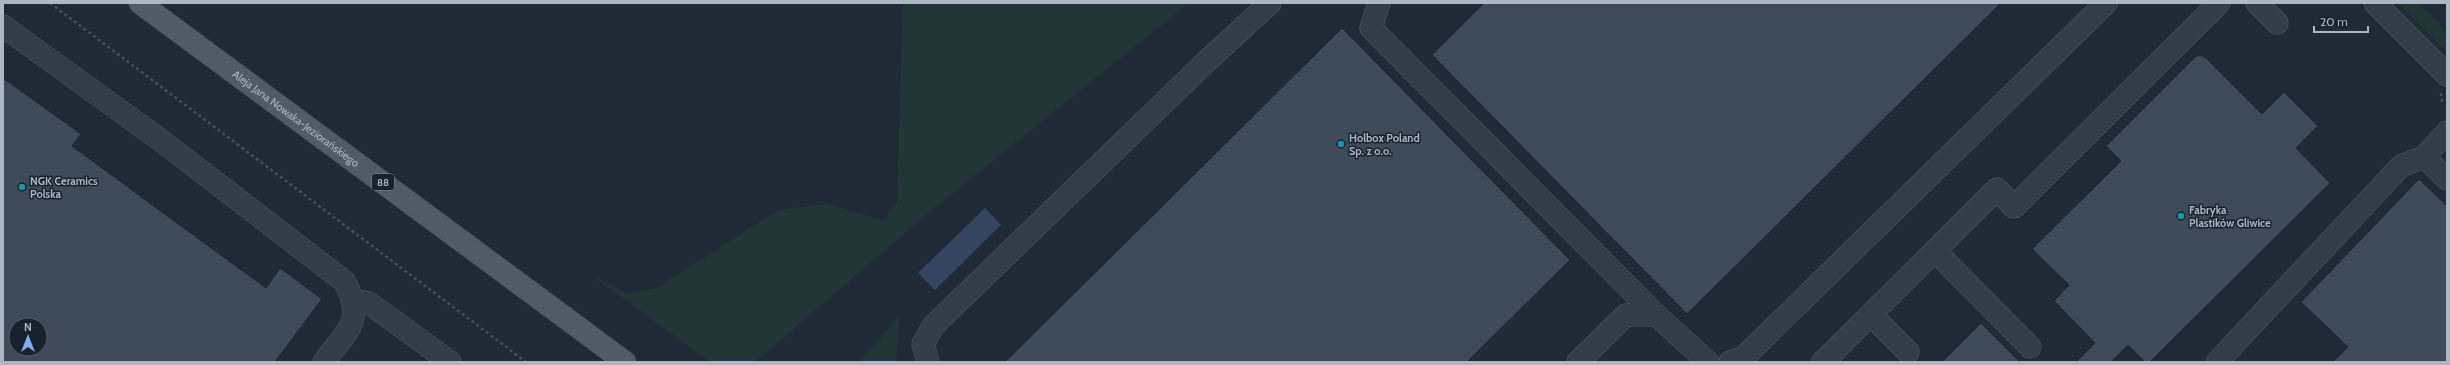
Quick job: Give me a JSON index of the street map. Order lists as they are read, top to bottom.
{
  "streets": {
    "main road": ["Aleja Jana Nowaka-Jeziorańskiego", "88"]
  },
  "places": ["Holbox Poland Sp. z o.o.", "NGK Ceramics Polska", "Fabryka Plastików Gliwice"],
  "scale_bar": "20 m",
  "north": "top"
}
